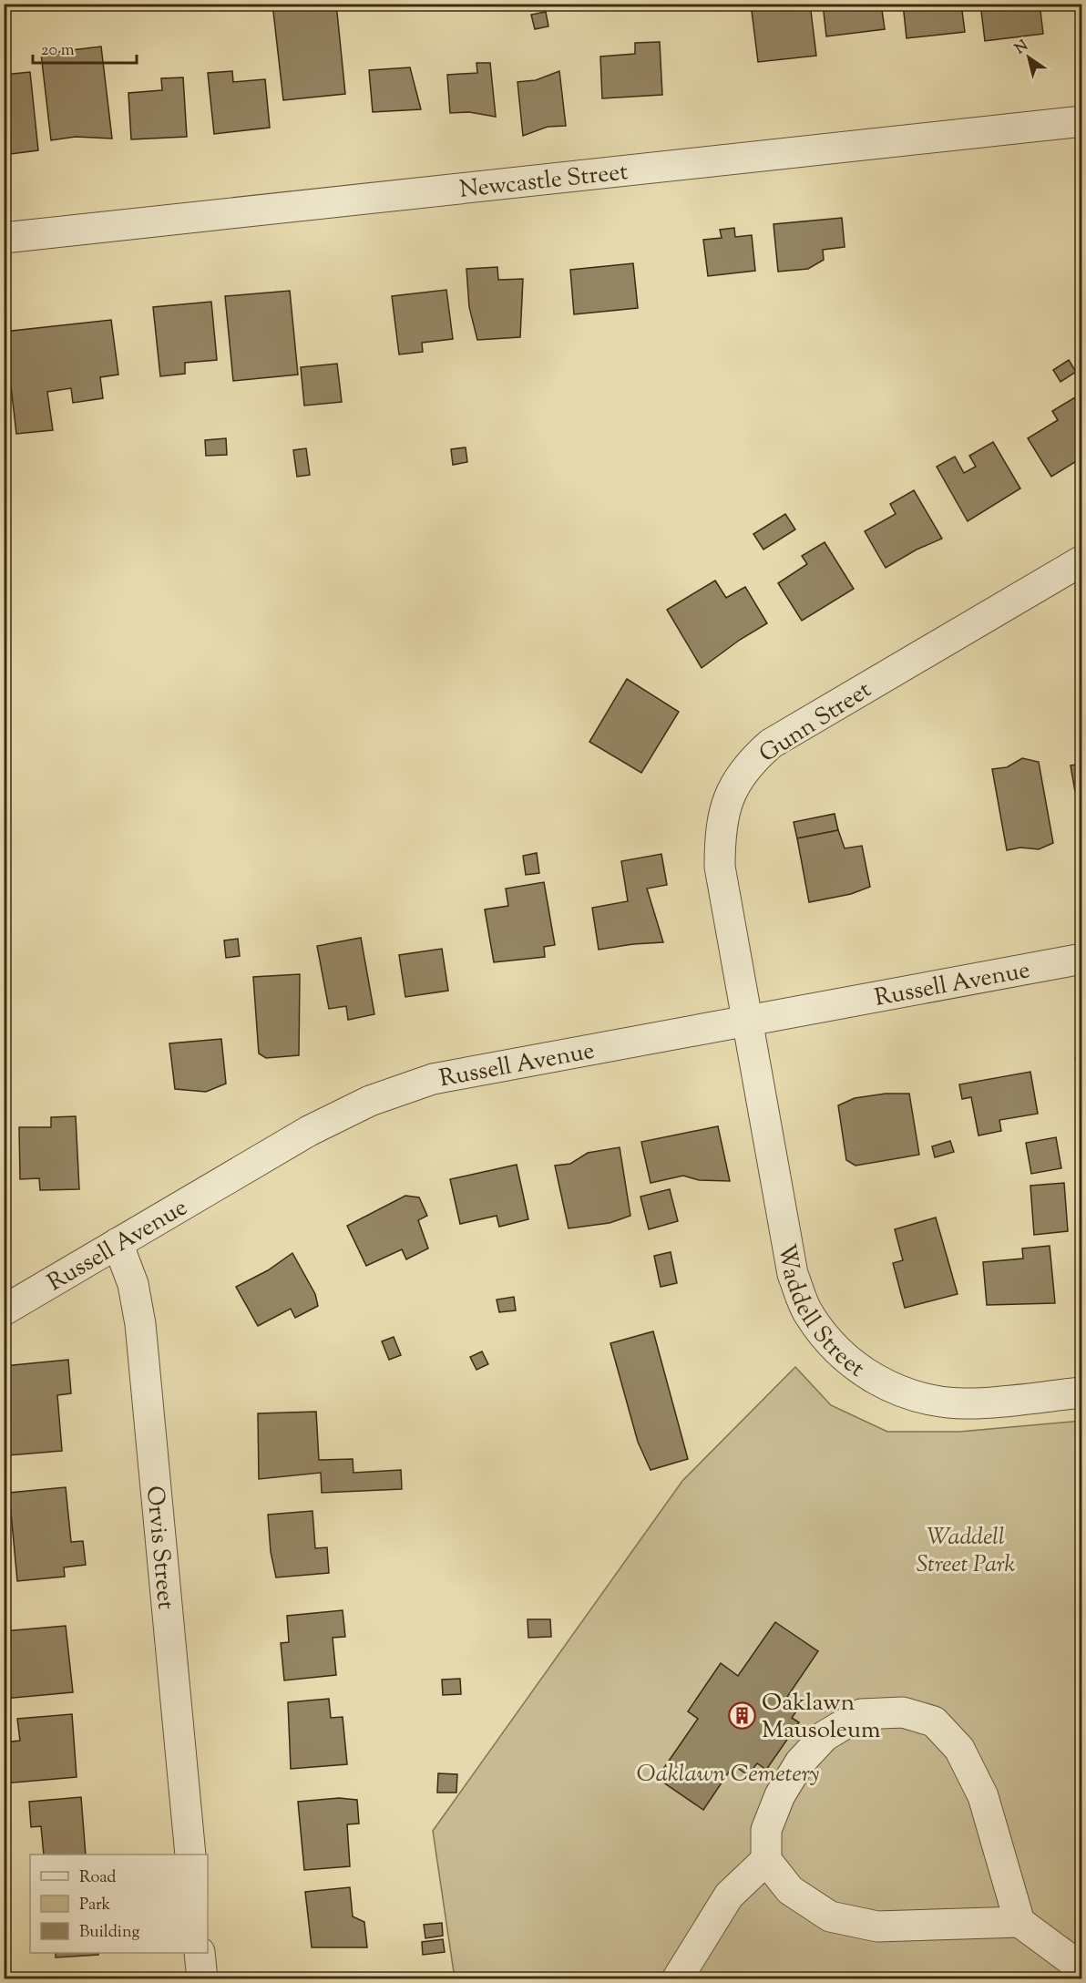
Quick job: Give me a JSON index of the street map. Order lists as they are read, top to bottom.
{
  "streets": {
    "street": [
      "Newcastle Street",
      "Gunn Street",
      "Russell Avenue",
      "Waddell Street",
      "Orvis Street"
    ]
  },
  "crossings": [
    ["Gunn Street", "Russell Avenue"],
    ["Gunn Street", "Waddell Street"],
    ["Russell Avenue", "Waddell Street"],
    ["Russell Avenue", "Orvis Street"]
  ],
  "parks": ["Waddell Street Park", "Oaklawn Cemetery"],
  "places": {
    "building": ["Oaklawn Mausoleum"]
  },
  "legend": ["Road", "Park", "Building"],
  "scale_bar": "20 m",
  "north": "top left"
}
